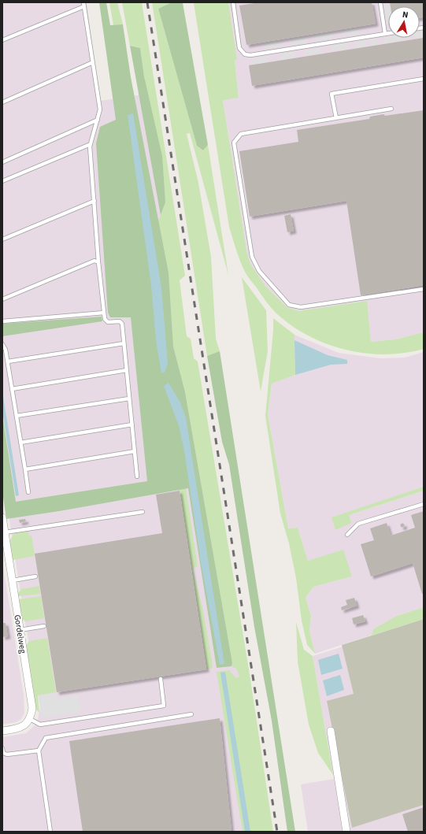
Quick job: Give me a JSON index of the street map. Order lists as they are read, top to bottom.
{
  "streets": {
    "street": ["Gordelweg"]
  },
  "north": "top"
}
